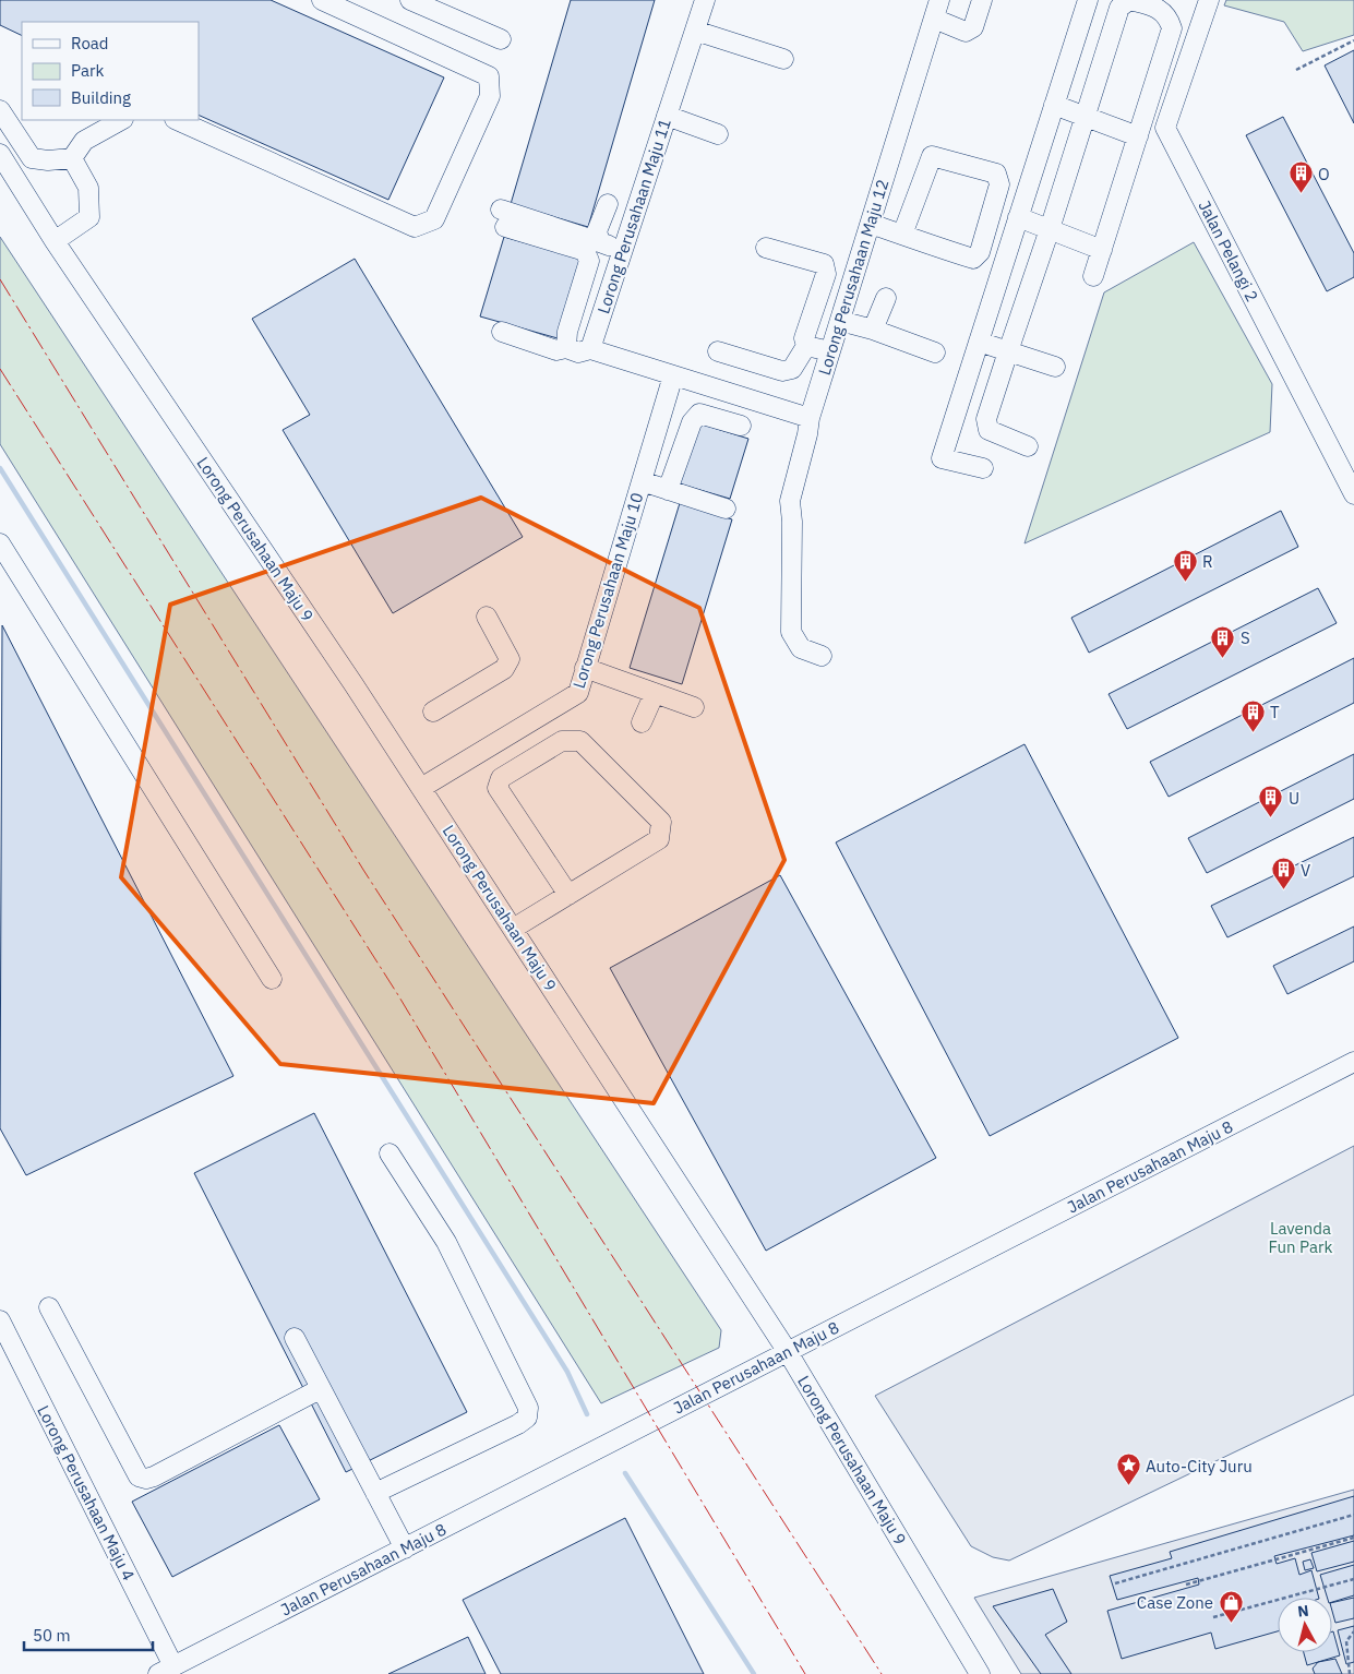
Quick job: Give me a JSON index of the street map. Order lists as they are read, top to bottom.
{
  "streets": {
    "street": [
      "Lorong Perusahaan Maju 11",
      "Jalan Pelangi 2",
      "Lorong Perusahaan Maju 12",
      "Lorong Perusahaan Maju 9",
      "Lorong Perusahaan Maju 10",
      "Jalan Perusahaan Maju 8",
      "Lorong Perusahaan Maju 4"
    ]
  },
  "crossings": [
    ["Lorong Perusahaan Maju 9", "Lorong Perusahaan Maju 10"],
    ["Lorong Perusahaan Maju 9", "Jalan Perusahaan Maju 8"],
    ["Jalan Perusahaan Maju 8", "Lorong Perusahaan Maju 4"]
  ],
  "parks": ["Lavenda Fun Park"],
  "places": {
    "building": [
      "O",
      "R",
      "S",
      "T",
      "U",
      "V"
    ],
    "place": ["Auto-City Juru"],
    "shop": ["Case Zone"]
  },
  "legend": ["Road", "Park", "Building"],
  "scale_bar": "50 m",
  "north": "top"
}
